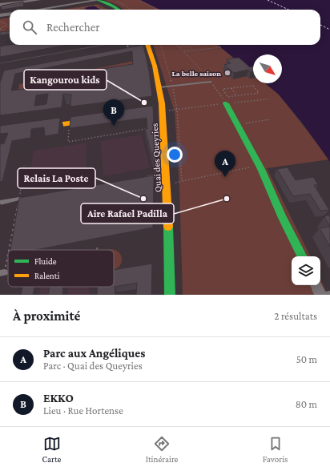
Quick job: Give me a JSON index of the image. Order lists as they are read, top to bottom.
{
  "streets": {
    "main road": ["Quai des Queyries"]
  },
  "places": [
    "La belle saison",
    "Kangourou kids",
    "Relais La Poste",
    "Aire Rafael Padilla"
  ],
  "legend": ["Fluide", "Ralenti"],
  "north": "bottom right",
  "page": {
    "search": "Rechercher",
    "pins": ["B", "A"],
    "heading": ["À proximité", "2 résultats"],
    "list": [
      {
        "mark": "A",
        "name": "Parc aux Angéliques",
        "note": "Parc · Quai des Queyries",
        "value": "50 m"
      },
      {
        "mark": "B",
        "name": "EKKO",
        "note": "Lieu · Rue Hortense",
        "value": "80 m"
      }
    ],
    "nav": ["Carte", "Itinéraire", "Favoris"]
  }
}
